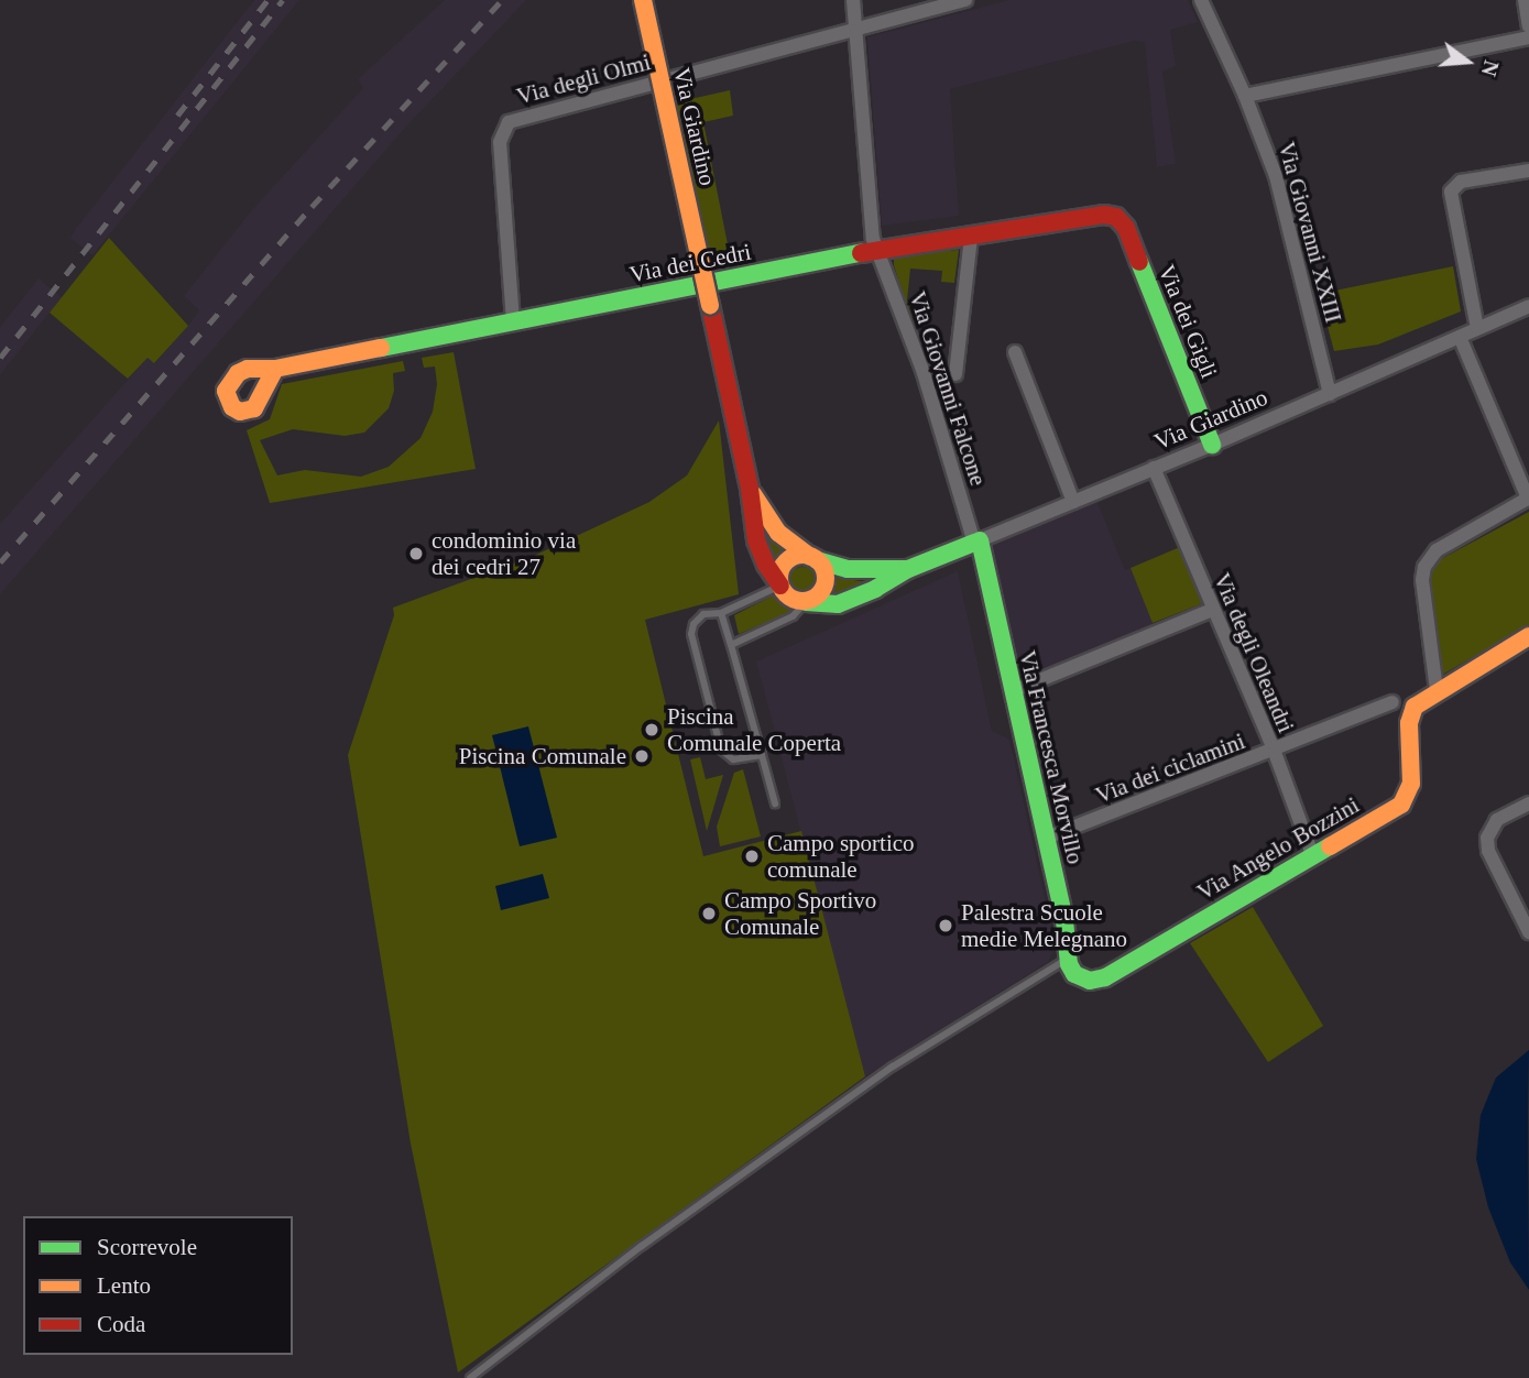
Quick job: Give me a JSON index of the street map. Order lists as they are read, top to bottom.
{
  "streets": {
    "street": [
      "Via degli Olmi",
      "Via Giardino",
      "Via Giovanni XXIII",
      "Via dei Cedri",
      "Via dei Gigli",
      "Via Giovanni Falcone",
      "Via degli Oleandri",
      "Via Francesca Morvillo",
      "Via dei ciclamini",
      "Via Angelo Bozzini"
    ]
  },
  "crossings": [
    ["Via degli Olmi", "Via dei Cedri"],
    ["Via degli Olmi", "Via Giovanni Falcone"],
    ["Via Giardino", "Via Giovanni XXIII"],
    ["Via Giardino", "Via dei Gigli"],
    ["Via Giardino", "Via Giovanni Falcone"],
    ["Via Giardino", "Via degli Oleandri"],
    ["Via Giardino", "Via Francesca Morvillo"],
    ["Via dei Cedri", "Via dei Gigli"],
    ["Via dei Cedri", "Via Giovanni Falcone"],
    ["Via Giovanni Falcone", "Via Francesca Morvillo"],
    ["Via degli Oleandri", "Via dei ciclamini"],
    ["Via degli Oleandri", "Via Angelo Bozzini"],
    ["Via Francesca Morvillo", "Via dei ciclamini"],
    ["Via Francesca Morvillo", "Via Angelo Bozzini"]
  ],
  "places": [
    "condominio via dei cedri 27",
    "Piscina Comunale Coperta",
    "Piscina Comunale",
    "Campo sportico comunale",
    "Campo Sportivo Comunale",
    "Palestra Scuole medie Melegnano"
  ],
  "legend": ["Scorrevole", "Lento", "Coda"],
  "north": "right"
}
